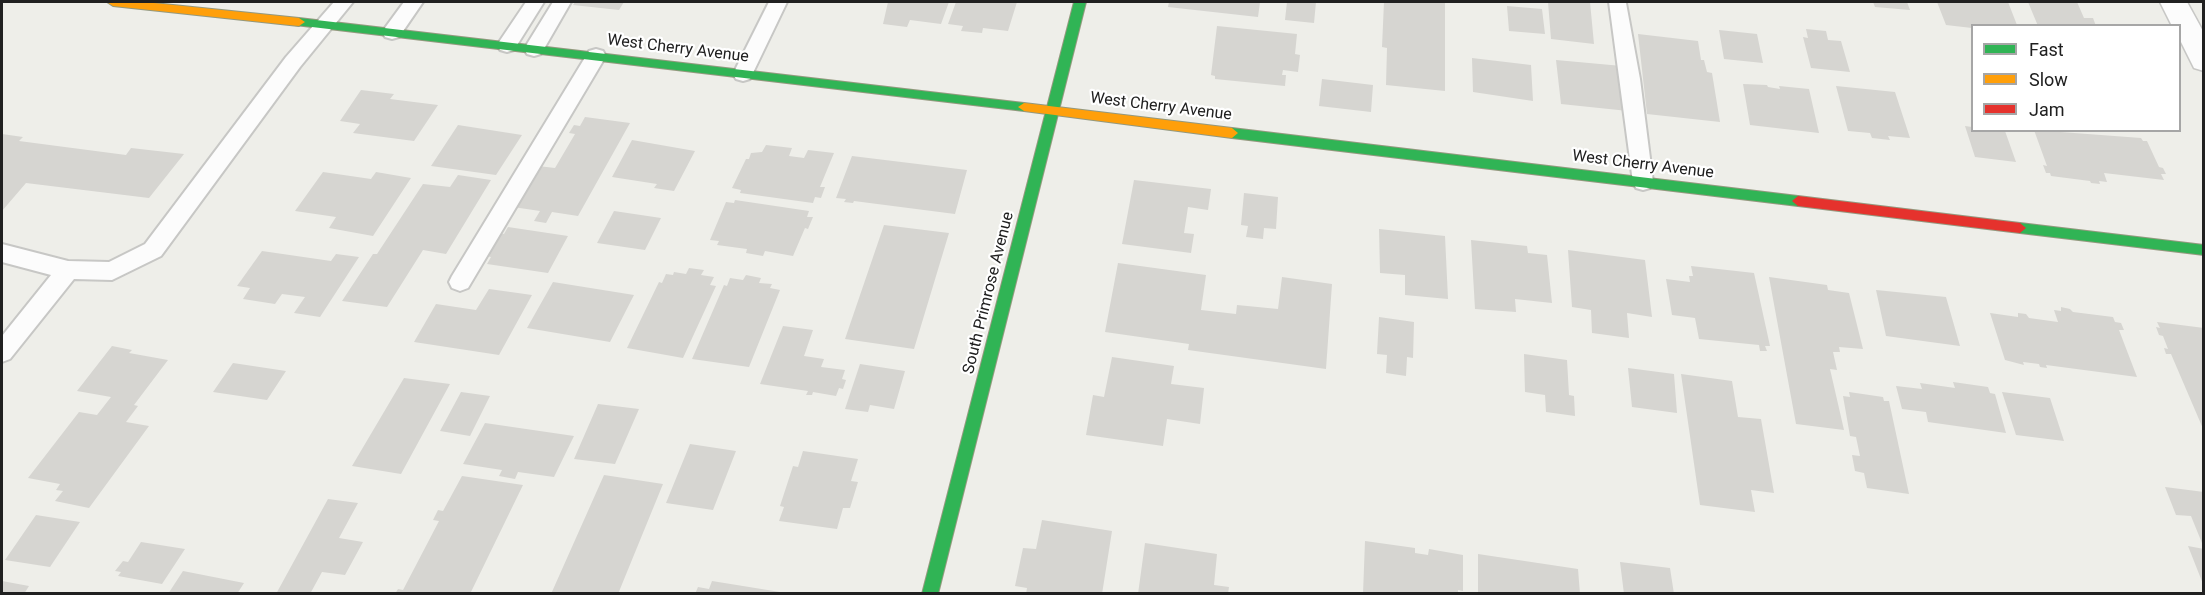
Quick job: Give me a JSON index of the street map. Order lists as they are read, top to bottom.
{
  "streets": {
    "street": ["West Cherry Avenue", "South Primrose Avenue"]
  },
  "crossings": [
    ["West Cherry Avenue", "South Primrose Avenue"]
  ],
  "legend": ["Fast", "Slow", "Jam"]
}
